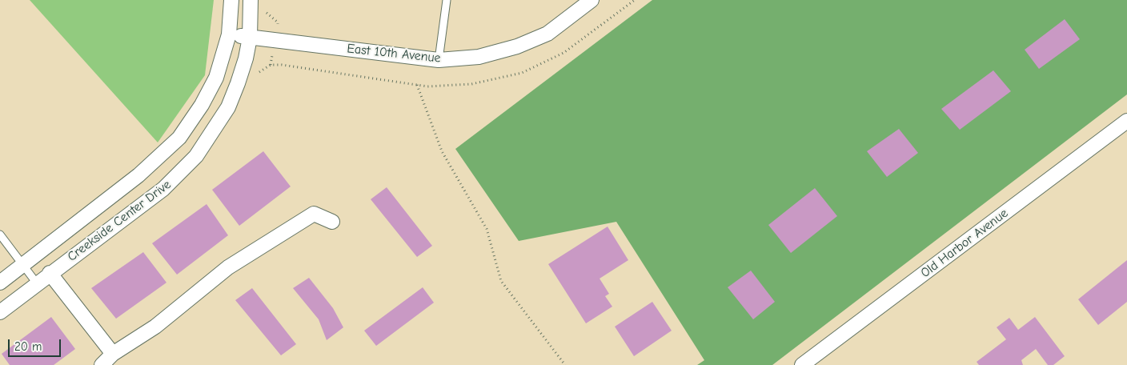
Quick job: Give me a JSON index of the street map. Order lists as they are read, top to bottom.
{
  "streets": {
    "street": ["East 10th Avenue", "Creekside Center Drive", "Old Harbor Avenue"]
  },
  "crossings": [
    ["East 10th Avenue", "Creekside Center Drive"]
  ],
  "scale_bar": "20 m"
}
